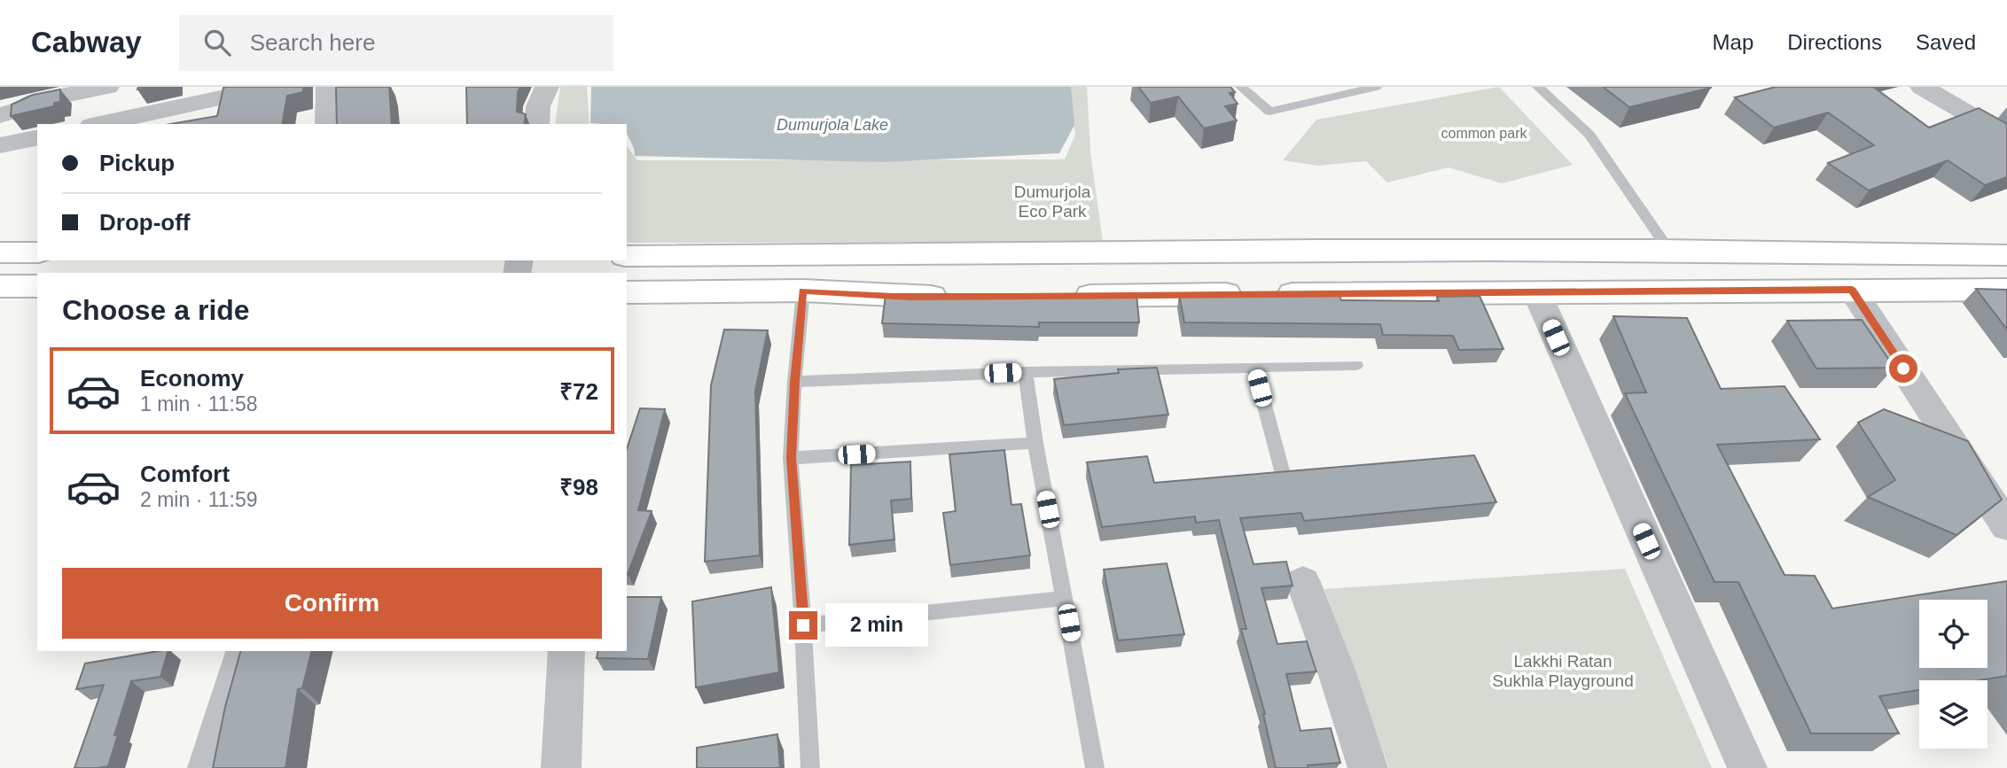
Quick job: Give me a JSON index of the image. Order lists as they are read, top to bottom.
{
  "water": ["Dumurjola Lake"],
  "parks": ["common park", "Dumurjola Eco Park", "Lakkhi Ratan Sukhla Playground"],
  "page": {
    "header": "Cabway",
    "search": "Search here",
    "nav": ["Map", "Directions", "Saved"],
    "banner": ["Pickup", "Drop-off"],
    "heading": "Choose a ride",
    "list": [
      {
        "name": "Economy",
        "note": "1 min · 11:58",
        "value": "₹72"
      },
      {
        "name": "Comfort",
        "note": "2 min · 11:59",
        "value": "₹98"
      }
    ],
    "buttons": "Confirm",
    "bubble": "2 min"
  }
}
